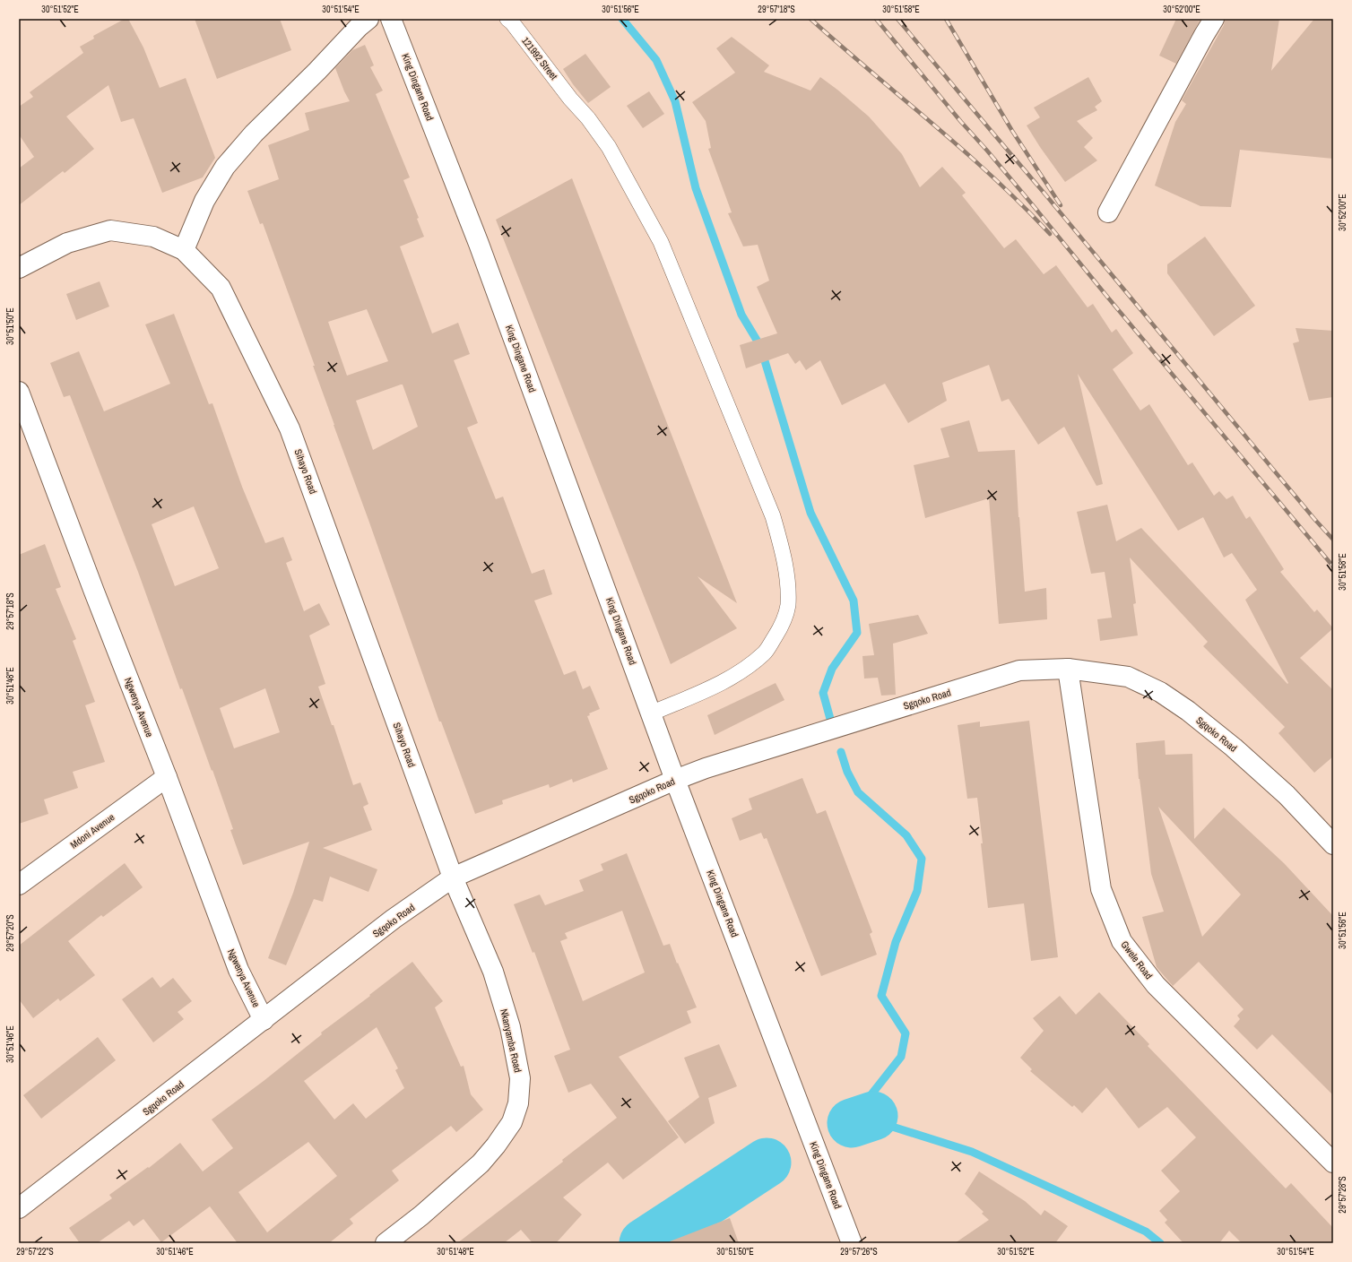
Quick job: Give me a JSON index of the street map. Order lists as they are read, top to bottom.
{
  "streets": {
    "street": [
      "King Dingane Road",
      "Sihayo Road",
      "Sgqoko Road",
      "Ngwenya Avenue",
      "Mdoni Avenue",
      "Gwele Road",
      "Nkanyamba Road"
    ],
    "lane": ["121992 Street"]
  },
  "crossings": [
    ["121992 Street", "King Dingane Road"],
    ["King Dingane Road", "Sgqoko Road"],
    ["Sihayo Road", "Sgqoko Road"],
    ["Sihayo Road", "Nkanyamba Road"],
    ["Sgqoko Road", "Ngwenya Avenue"],
    ["Sgqoko Road", "Gwele Road"],
    ["Sgqoko Road", "Nkanyamba Road"],
    ["Ngwenya Avenue", "Mdoni Avenue"]
  ],
  "coordinates": [
    "30°51'52\"E",
    "30°51'54\"E",
    "30°51'56\"E",
    "29°57'18\"S",
    "30°51'58\"E",
    "30°52'00\"E",
    "30°51'50\"E",
    "30°51'48\"E",
    "29°57'20\"S",
    "30°51'46\"E",
    "29°57'28\"S",
    "29°57'22\"S",
    "29°57'26\"S"
  ]
}
